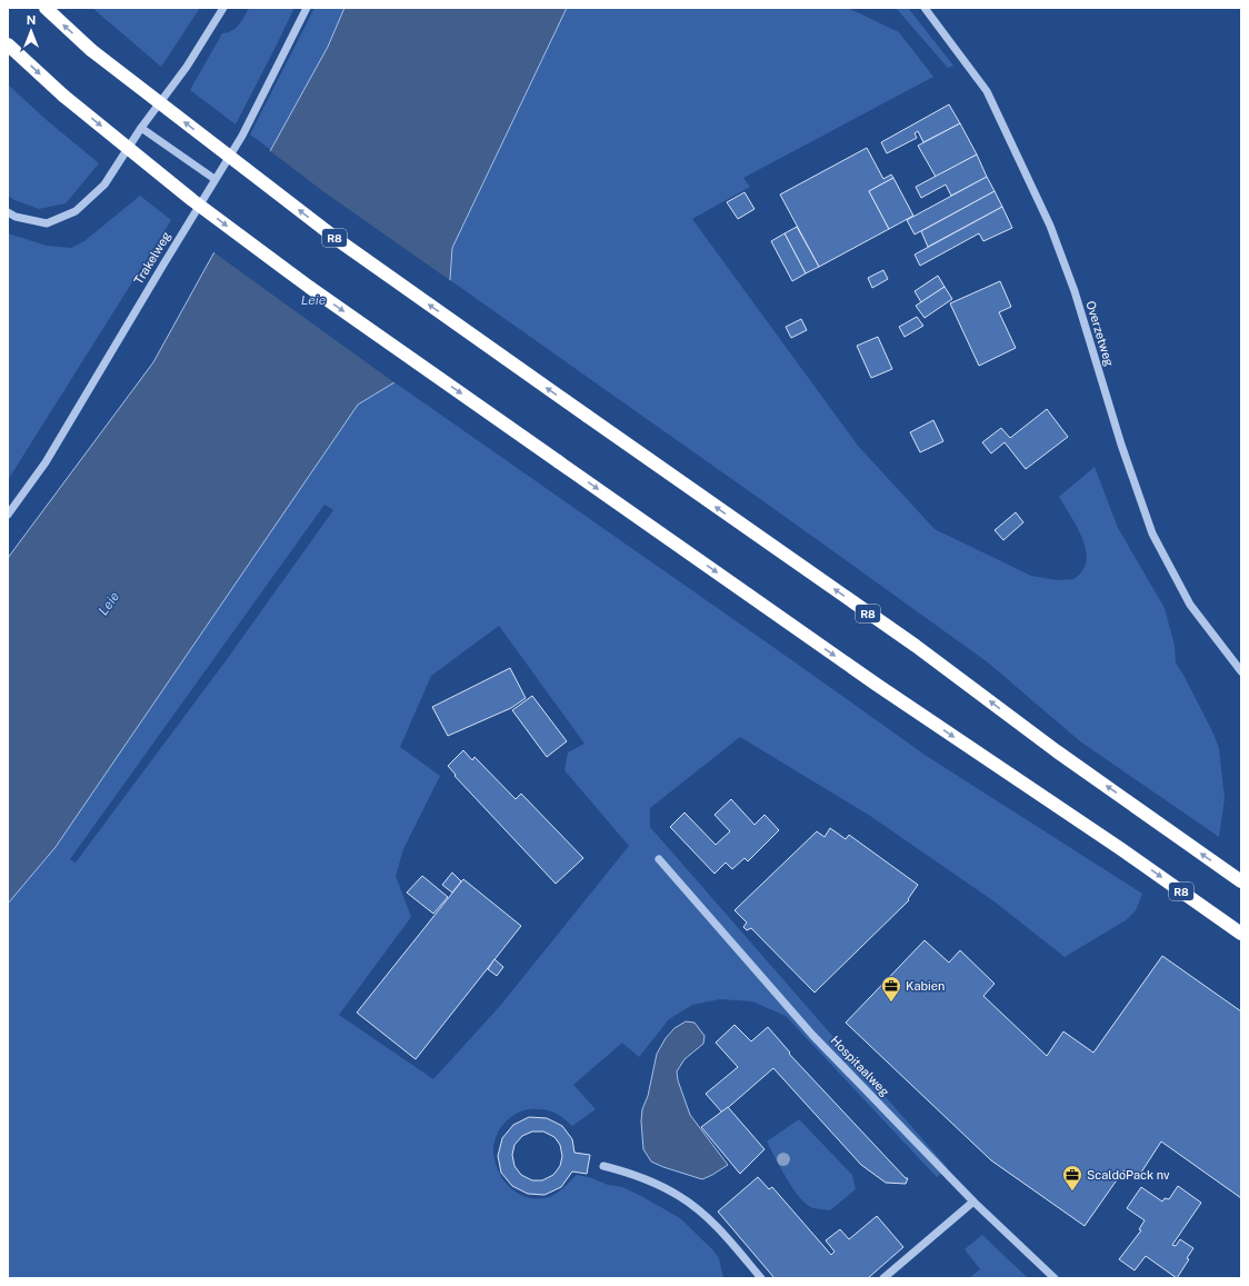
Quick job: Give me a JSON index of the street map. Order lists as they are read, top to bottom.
{
  "streets": {
    "highway": ["R8"],
    "street": ["Trakelweg", "Overzetweg", "Hospitaalweg"]
  },
  "water": ["Leie"],
  "places": {
    "office": ["Kabien", "ScaldoPack nv"]
  },
  "north": "top"
}
